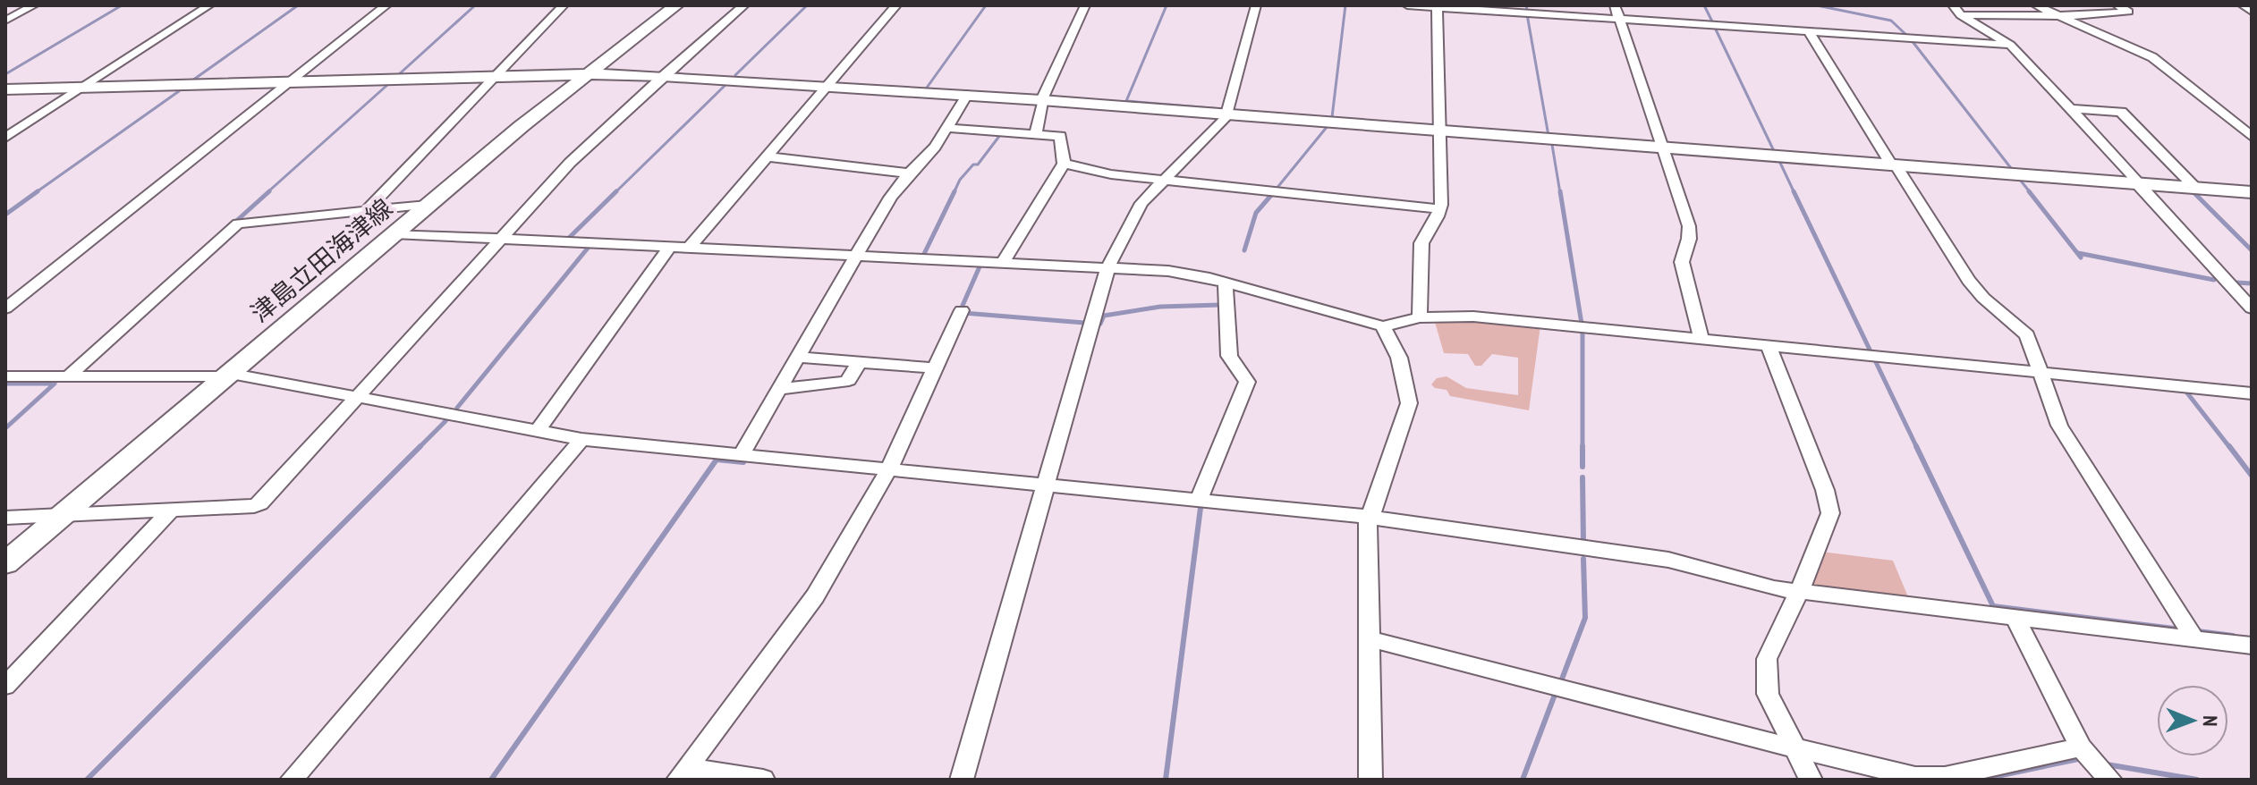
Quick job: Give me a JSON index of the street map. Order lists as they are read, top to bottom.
{
  "streets": {
    "street": ["津島立田海津線"]
  },
  "north": "right"
}
